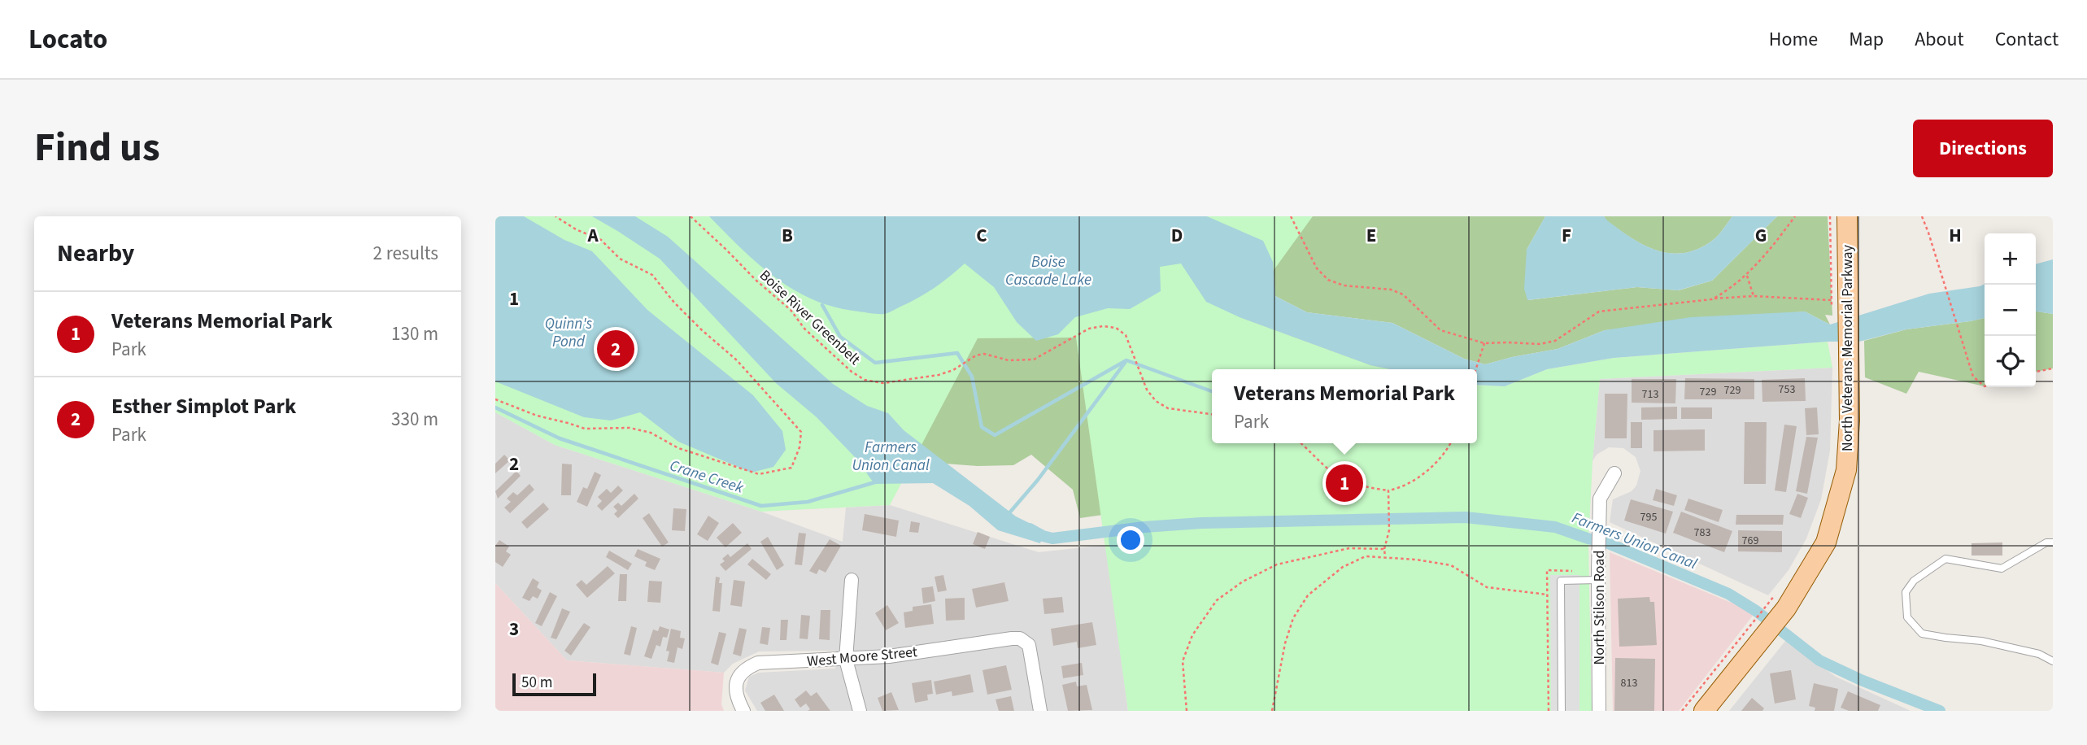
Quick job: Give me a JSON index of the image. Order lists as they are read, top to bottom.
{
  "streets": {
    "main road": ["North Veterans Memorial Parkway"],
    "street": ["North Stilson Road", "West Moore Street"],
    "path": ["Boise River Greenbelt"]
  },
  "water": [
    "Boise Cascade Lake",
    "Quinn's Pond",
    "Farmers Union Canal",
    "Crane Creek"
  ],
  "house_numbers": [
    "753",
    "729",
    "729",
    "713",
    "795",
    "783",
    "769",
    "813"
  ],
  "scale_bar": "50 m",
  "page": {
    "header": "Locato",
    "nav": [
      "Home",
      "Map",
      "About",
      "Contact"
    ],
    "title": "Find us",
    "buttons": "Directions",
    "heading": ["Nearby", "2 results"],
    "map_buttons": ["+", "−"],
    "list": [
      {
        "mark": "1",
        "name": "Veterans Memorial Park",
        "note": "Park",
        "value": "130 m"
      },
      {
        "mark": "2",
        "name": "Esther Simplot Park",
        "note": "Park",
        "value": "330 m"
      }
    ],
    "pins": ["2", "1"],
    "popup": ["Veterans Memorial Park", "Park"],
    "scale": "50 m"
  },
  "grid": {
    "columns": [
      "A",
      "B",
      "C",
      "D",
      "E",
      "F",
      "G",
      "H"
    ],
    "rows": ["1", "2", "3"]
  }
}
